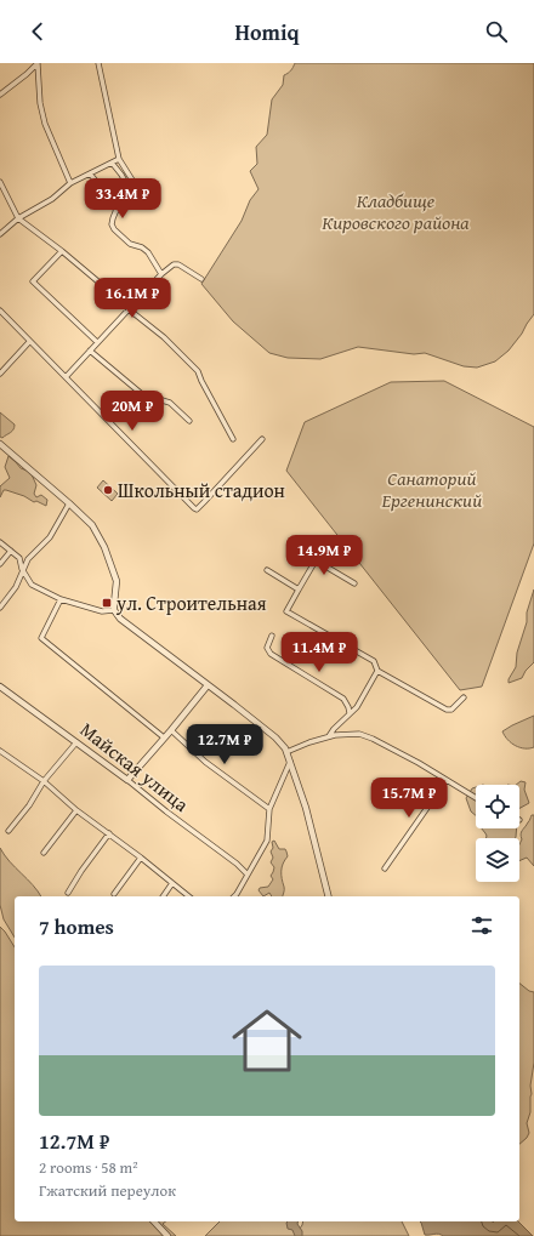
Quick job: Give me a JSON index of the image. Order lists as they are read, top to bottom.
{
  "streets": {
    "street": ["Майская улица"]
  },
  "parks": ["Кладбище Кировского района", "Санаторий Ергенинский"],
  "places": {
    "other": ["Школьный стадион"],
    "transit": ["ул. Строительная"]
  },
  "page": {
    "header": "Homiq",
    "price": [
      "33.4M ₽",
      "16.1M ₽",
      "20M ₽",
      "14.9M ₽",
      "11.4M ₽",
      "12.7M ₽",
      "15.7M ₽"
    ],
    "heading": "7 homes",
    "list": [
      {
        "name": "12.7M ₽",
        "note": "2 rooms · 58 m² · Гжатский переулок"
      }
    ]
  }
}
